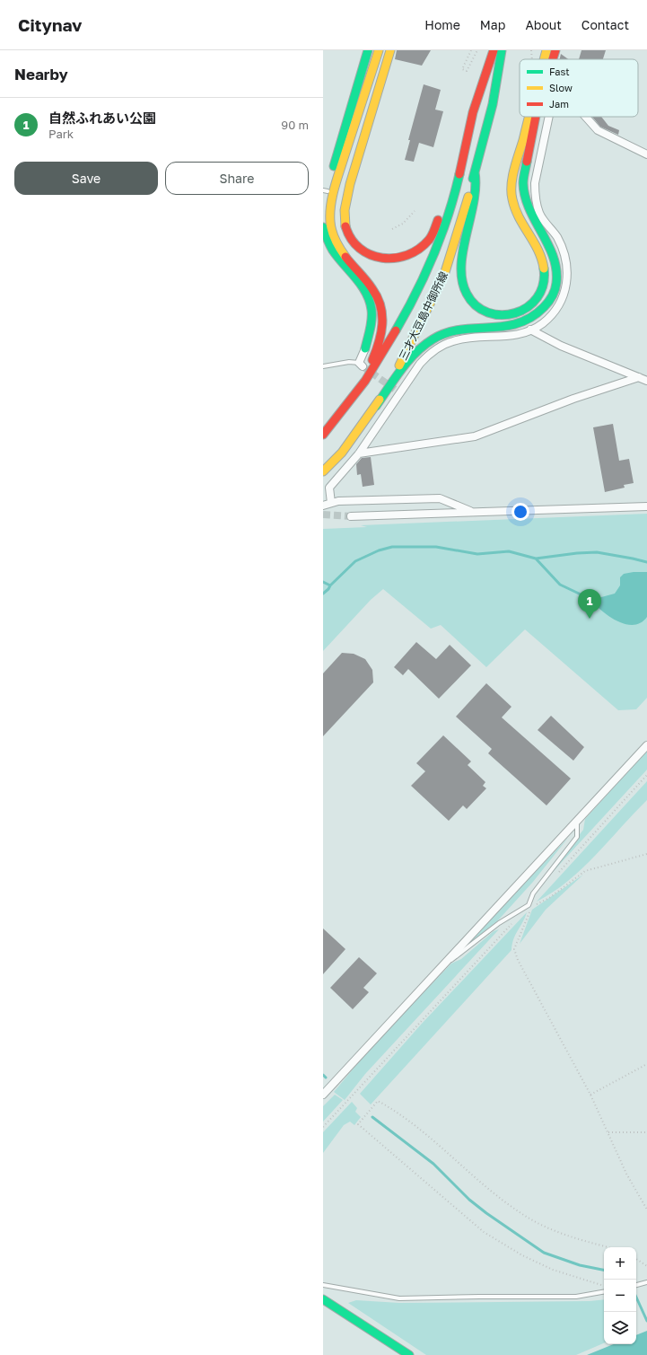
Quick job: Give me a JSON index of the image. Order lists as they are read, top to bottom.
{
  "streets": {
    "main road": ["三才大豆島中御所線"]
  },
  "legend": ["Fast", "Slow", "Jam"],
  "page": {
    "header": "Citynav",
    "nav": [
      "Home",
      "Map",
      "About",
      "Contact"
    ],
    "heading": "Nearby",
    "list": [
      {
        "mark": "1",
        "name": "自然ふれあい公園",
        "note": "Park",
        "value": "90 m"
      }
    ],
    "buttons": ["Save", "Share"],
    "pins": "1",
    "map_buttons": ["+", "−"]
  }
}
